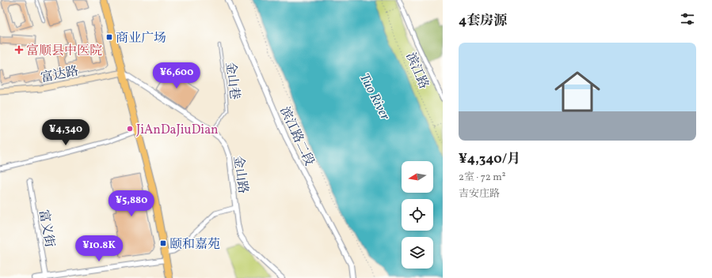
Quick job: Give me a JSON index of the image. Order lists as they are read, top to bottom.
{
  "streets": {
    "main road": ["富达路"],
    "street": ["滨江路二段", "金山路", "富义街"],
    "lane": ["金山巷"],
    "path": ["滨江路"]
  },
  "crossings": [
    ["富达路", "金山路"],
    ["金山巷", "金山路"]
  ],
  "water": ["Tuo River"],
  "places": {
    "transit": ["商业广场", "颐和嘉苑"],
    "health": ["富顺县中医院"],
    "other": ["JiAnDaJiuDian"]
  },
  "north": "left",
  "page": {
    "heading": "4套房源",
    "list": [
      {
        "name": "¥4,340/月",
        "note": "2室 · 72 m² · 吉安庄路"
      }
    ],
    "price": [
      "¥6,600",
      "¥4,340",
      "¥5,880",
      "¥10.8K"
    ]
  }
}
